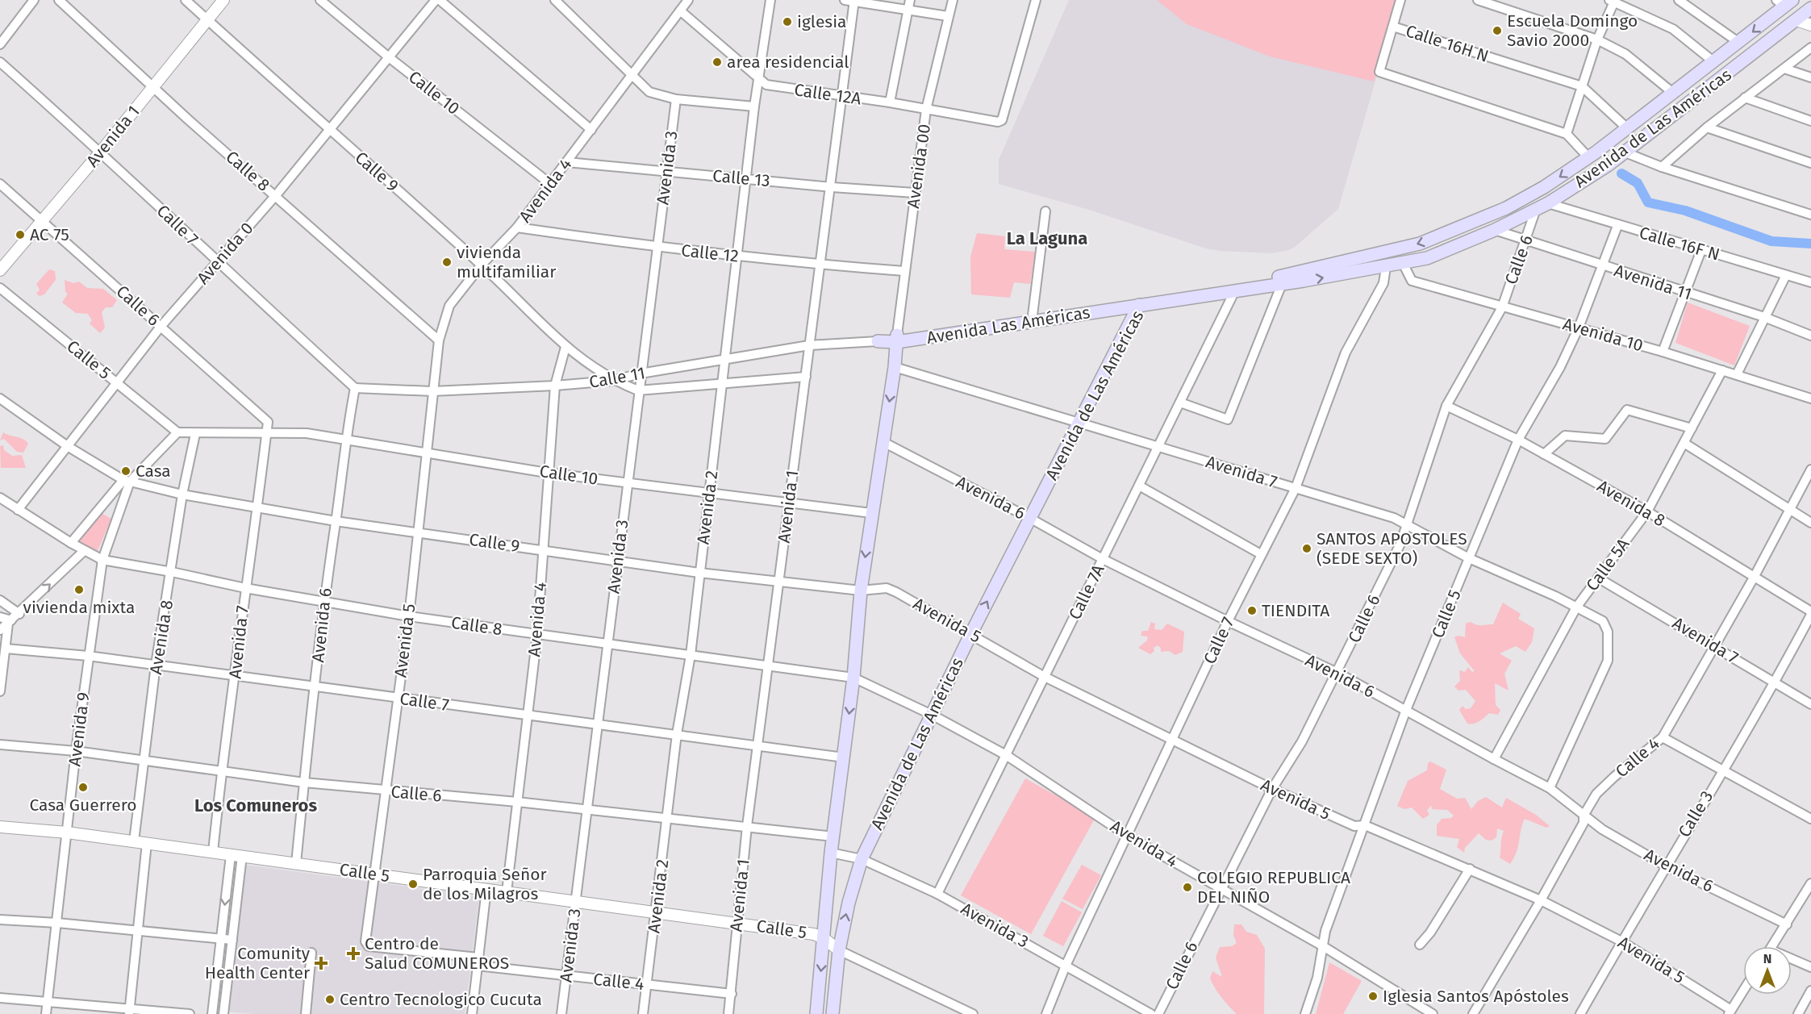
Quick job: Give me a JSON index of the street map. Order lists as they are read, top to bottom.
{
  "streets": {
    "main road": ["Avenida de Las Américas", "Avenida Las Américas"],
    "street": [
      "Calle 16H N",
      "Calle 10",
      "Calle 12A",
      "Avenida 1",
      "Avenida 00",
      "Avenida 3",
      "Calle 8",
      "Calle 9",
      "Calle 13",
      "Avenida 4",
      "Calle 7",
      "Calle 16F N",
      "Avenida 0",
      "Calle 12",
      "Calle 6",
      "Avenida 11",
      "Avenida 10",
      "Calle 5",
      "Calle 11",
      "Avenida 7",
      "Avenida 6",
      "Avenida 8",
      "Avenida 2",
      "Calle 5A",
      "Calle 7A",
      "Avenida 5",
      "Avenida 9",
      "Calle 4",
      "Calle 3"
    ]
  },
  "crossings": [
    ["Calle 16H N", "Avenida de Las Américas"],
    ["Calle 10", "Avenida 1"],
    ["Calle 10", "Avenida 3"],
    ["Calle 10", "Avenida 4"],
    ["Calle 10", "Avenida 0"],
    ["Calle 10", "Calle 6"],
    ["Calle 10", "Avenida 7"],
    ["Calle 10", "Avenida 6"],
    ["Calle 10", "Avenida 2"],
    ["Calle 10", "Avenida 5"],
    ["Calle 12A", "Avenida 1"],
    ["Calle 12A", "Avenida 00"],
    ["Calle 12A", "Avenida 4"],
    ["Calle 12A", "Avenida 2"],
    ["Avenida de Las Américas", "Avenida 00"],
    ["Avenida de Las Américas", "Avenida 3"],
    ["Avenida de Las Américas", "Avenida 4"],
    ["Avenida de Las Américas", "Calle 7"],
    ["Avenida de Las Américas", "Calle 16F N"],
    ["Avenida de Las Américas", "Calle 6"],
    ["Avenida de Las Américas", "Avenida 11"],
    ["Avenida de Las Américas", "Avenida Las Américas"],
    ["Avenida de Las Américas", "Avenida 10"],
    ["Avenida de Las Américas", "Calle 5"],
    ["Avenida de Las Américas", "Calle 11"],
    ["Avenida de Las Américas", "Avenida 7"],
    ["Avenida de Las Américas", "Avenida 6"],
    ["Avenida de Las Américas", "Calle 7A"],
    ["Avenida de Las Américas", "Avenida 5"],
    ["Avenida 1", "Calle 8"],
    ["Avenida 1", "Calle 9"],
    ["Avenida 1", "Calle 13"],
    ["Avenida 1", "Calle 7"],
    ["Avenida 1", "Calle 12"],
    ["Avenida 1", "Calle 6"],
    ["Avenida 1", "Calle 5"],
    ["Avenida 1", "Calle 11"],
    ["Avenida 1", "Calle 4"],
    ["Avenida 00", "Calle 13"],
    ["Avenida 00", "Calle 12"],
    ["Avenida 00", "Avenida Las Américas"],
    ["Avenida 3", "Calle 8"],
    ["Avenida 3", "Calle 9"],
    ["Avenida 3", "Calle 13"],
    ["Avenida 3", "Calle 7"],
    ["Avenida 3", "Calle 12"],
    ["Avenida 3", "Calle 6"],
    ["Avenida 3", "Calle 5"],
    ["Avenida 3", "Calle 11"],
    ["Avenida 3", "Calle 7A"],
    ["Avenida 3", "Calle 4"],
    ["Calle 8", "Avenida 4"],
    ["Calle 8", "Avenida 0"],
    ["Calle 8", "Avenida 7"],
    ["Calle 8", "Avenida 6"],
    ["Calle 8", "Avenida 8"],
    ["Calle 8", "Avenida 2"],
    ["Calle 8", "Avenida 5"],
    ["Calle 8", "Avenida 9"],
    ["Calle 9", "Avenida 4"],
    ["Calle 9", "Avenida 0"],
    ["Calle 9", "Calle 11"],
    ["Calle 9", "Avenida 7"],
    ["Calle 9", "Avenida 6"],
    ["Calle 9", "Avenida 8"],
    ["Calle 9", "Avenida 2"],
    ["Calle 9", "Avenida 5"],
    ["Calle 13", "Avenida 4"],
    ["Calle 13", "Avenida 2"],
    ["Avenida 4", "Calle 7"],
    ["Avenida 4", "Calle 12"],
    ["Avenida 4", "Calle 6"],
    ["Avenida 4", "Calle 5"],
    ["Avenida 4", "Calle 11"],
    ["Avenida 4", "Calle 7A"],
    ["Avenida 4", "Avenida 5"],
    ["Calle 7", "Avenida 0"],
    ["Calle 7", "Calle 11"],
    ["Calle 7", "Avenida 7"],
    ["Calle 7", "Avenida 6"],
    ["Calle 7", "Avenida 8"],
    ["Calle 7", "Avenida 2"],
    ["Calle 7", "Avenida 5"],
    ["Calle 7", "Avenida 9"],
    ["Calle 16F N", "Calle 5"],
    ["Avenida 0", "Calle 6"],
    ["Avenida 0", "Calle 5"],
    ["Calle 12", "Avenida 2"],
    ["Calle 6", "Avenida 11"],
    ["Calle 6", "Avenida 10"],
    ["Calle 6", "Avenida 7"],
    ["Calle 6", "Avenida 6"],
    ["Calle 6", "Avenida 8"],
    ["Calle 6", "Avenida 2"],
    ["Calle 6", "Avenida 5"],
    ["Calle 6", "Avenida 9"],
    ["Avenida 11", "Calle 5"],
    ["Avenida 10", "Calle 5"],
    ["Avenida 10", "Calle 5A"],
    ["Calle 5", "Avenida 7"],
    ["Calle 5", "Avenida 6"],
    ["Calle 5", "Avenida 8"],
    ["Calle 5", "Avenida 2"],
    ["Calle 5", "Avenida 5"],
    ["Calle 5", "Avenida 9"],
    ["Calle 11", "Avenida 6"],
    ["Calle 11", "Avenida 2"],
    ["Calle 11", "Avenida 5"],
    ["Avenida 7", "Avenida 6"],
    ["Avenida 7", "Calle 5A"],
    ["Avenida 7", "Calle 7A"],
    ["Avenida 7", "Calle 4"],
    ["Avenida 7", "Calle 3"],
    ["Avenida 6", "Calle 5A"],
    ["Avenida 6", "Calle 7A"],
    ["Avenida 6", "Calle 4"],
    ["Avenida 6", "Calle 3"],
    ["Avenida 8", "Calle 5A"],
    ["Avenida 8", "Calle 4"],
    ["Avenida 8", "Calle 3"],
    ["Avenida 2", "Calle 4"],
    ["Calle 7A", "Avenida 5"],
    ["Avenida 5", "Calle 4"],
    ["Avenida 5", "Calle 3"]
  ],
  "districts": ["La Laguna", "Los Comuneros"],
  "places": {
    "other": [
      "iglesia",
      "Escuela Domingo Savio 2000",
      "area residencial",
      "AC 75",
      "vivienda multifamiliar",
      "Casa",
      "SANTOS APOSTOLES (SEDE SEXTO)",
      "vivienda mixta",
      "TIENDITA",
      "Casa Guerrero",
      "Parroquia Señor de los Milagros",
      "COLEGIO REPUBLICA DEL NIÑO",
      "Iglesia Santos Apóstoles",
      "Centro Tecnologico Cucuta"
    ],
    "health": ["Centro de Salud COMUNEROS", "Comunity Health Center"]
  },
  "north": "top"
}
